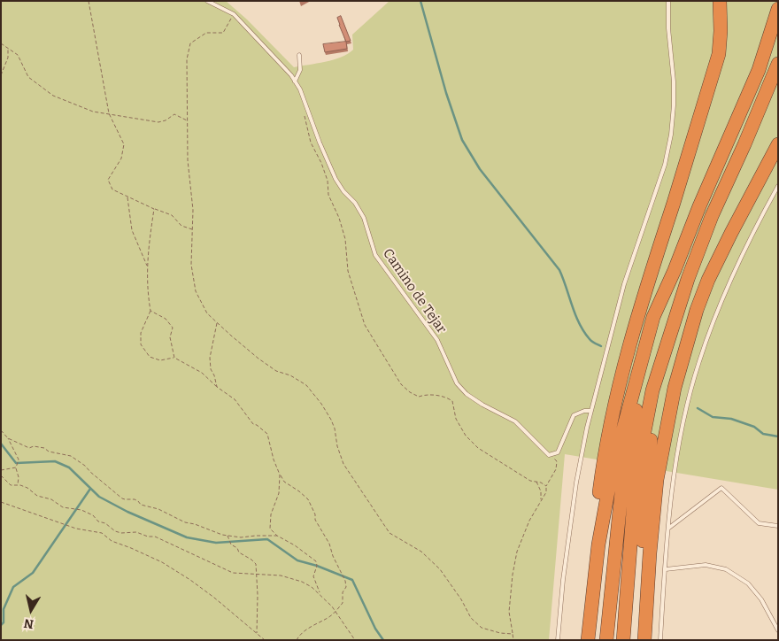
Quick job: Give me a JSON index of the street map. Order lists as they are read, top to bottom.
{
  "streets": {
    "lane": ["Camino de Tejar"]
  },
  "north": "bottom"
}
